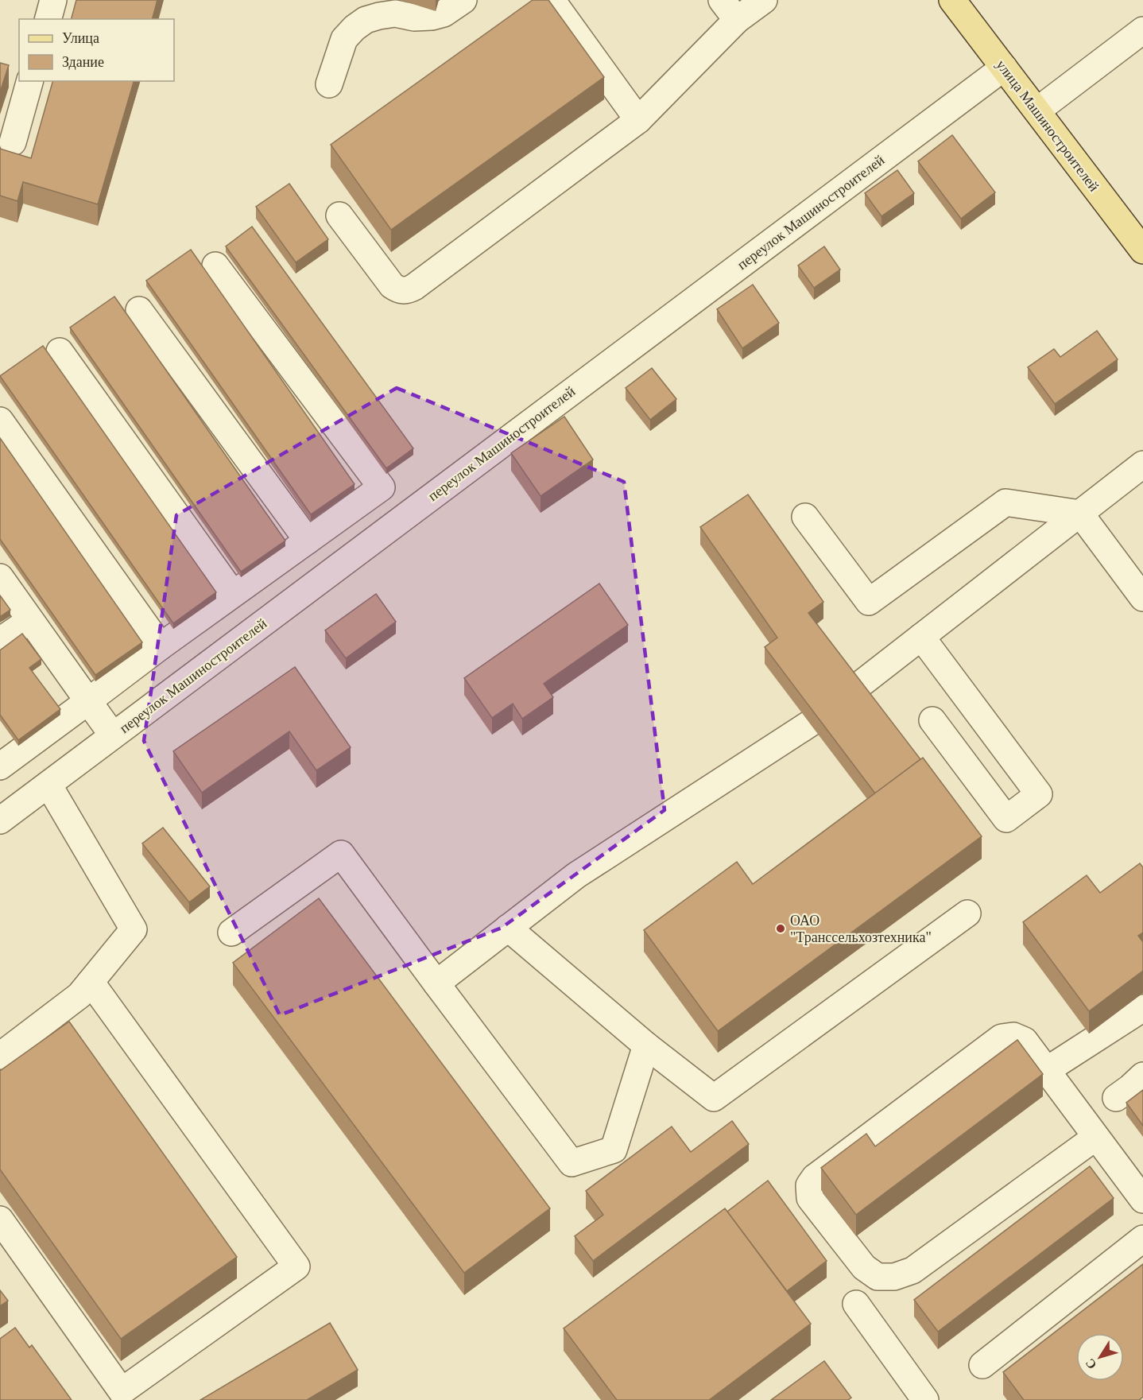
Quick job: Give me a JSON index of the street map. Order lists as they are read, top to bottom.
{
  "streets": {
    "main road": ["улица Машиностроителей"],
    "street": ["переулок Машиностроителей"]
  },
  "crossings": [
    ["улица Машиностроителей", "переулок Машиностроителей"]
  ],
  "places": ["ОАО \"Транссельхозтехника\""],
  "legend": ["Улица", "Здание"],
  "north": "bottom left"
}
